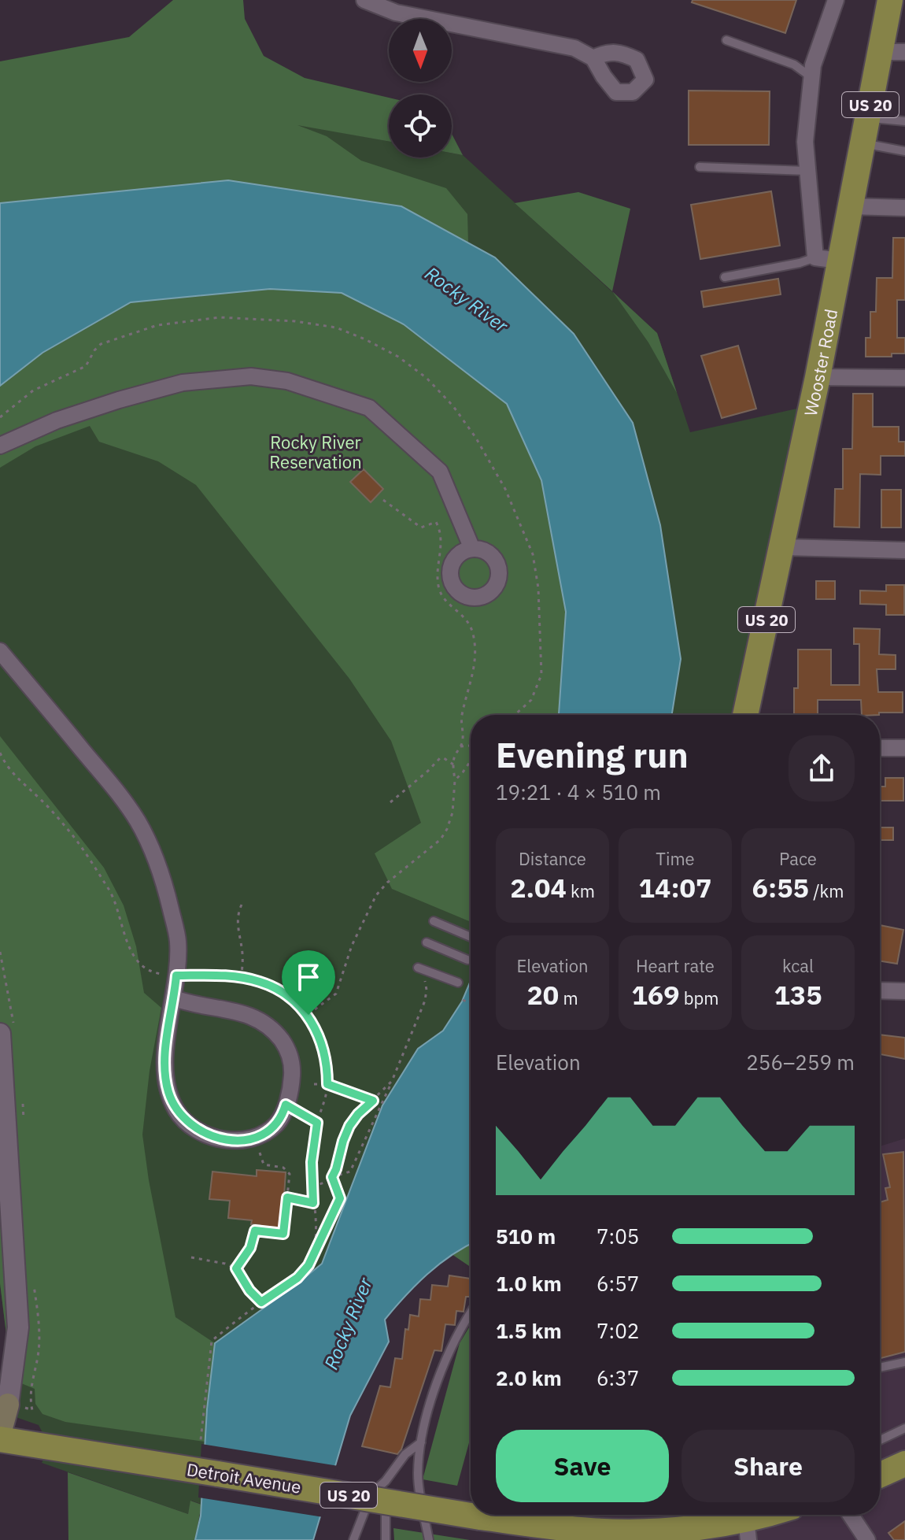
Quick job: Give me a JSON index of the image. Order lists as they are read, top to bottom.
{
  "streets": {
    "main road": ["US 20", "Wooster Road", "Detroit Avenue"]
  },
  "water": ["Rocky River"],
  "parks": ["Rocky River Reservation"],
  "north": "bottom",
  "page": {
    "heading": ["Evening run", "19:21 · 4 × 510 m"],
    "stats": [
      ["Distance", "2.04 km"],
      ["Time", "14:07"],
      ["Pace", "6:55 /km"],
      ["Elevation", "20 m"],
      ["Heart rate", "169 bpm"],
      ["kcal", "135"]
    ],
    "chart": ["Elevation", "256–259 m"],
    "list": [
      {
        "name": "510 m",
        "note": "7:05"
      },
      {
        "name": "1.0 km",
        "note": "6:57"
      },
      {
        "name": "1.5 km",
        "note": "7:02"
      },
      {
        "name": "2.0 km",
        "note": "6:37"
      }
    ],
    "buttons": ["Save", "Share"]
  }
}
